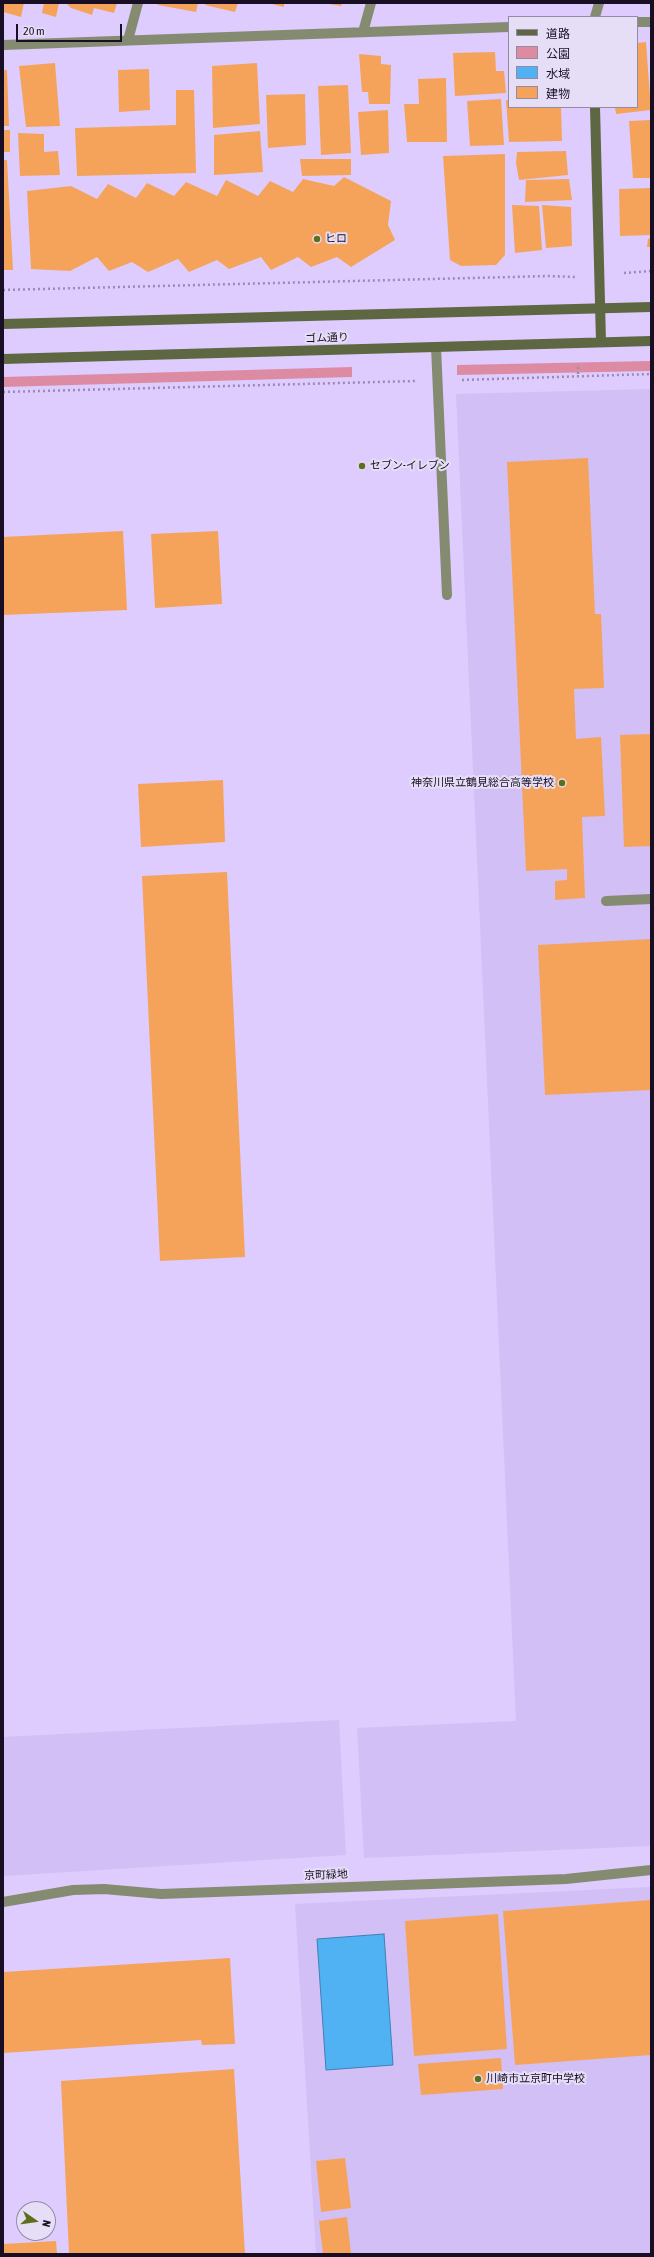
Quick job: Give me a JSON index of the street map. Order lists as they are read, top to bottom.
{
  "streets": {
    "street": ["ゴム通り", "京町緑地"]
  },
  "places": [
    "ヒロ",
    "セブン-イレブン",
    "神奈川県立鶴見総合高等学校",
    "川崎市立京町中学校"
  ],
  "legend": [
    "道路",
    "公園",
    "水域",
    "建物"
  ],
  "scale_bar": "20 m",
  "north": "right"
}
